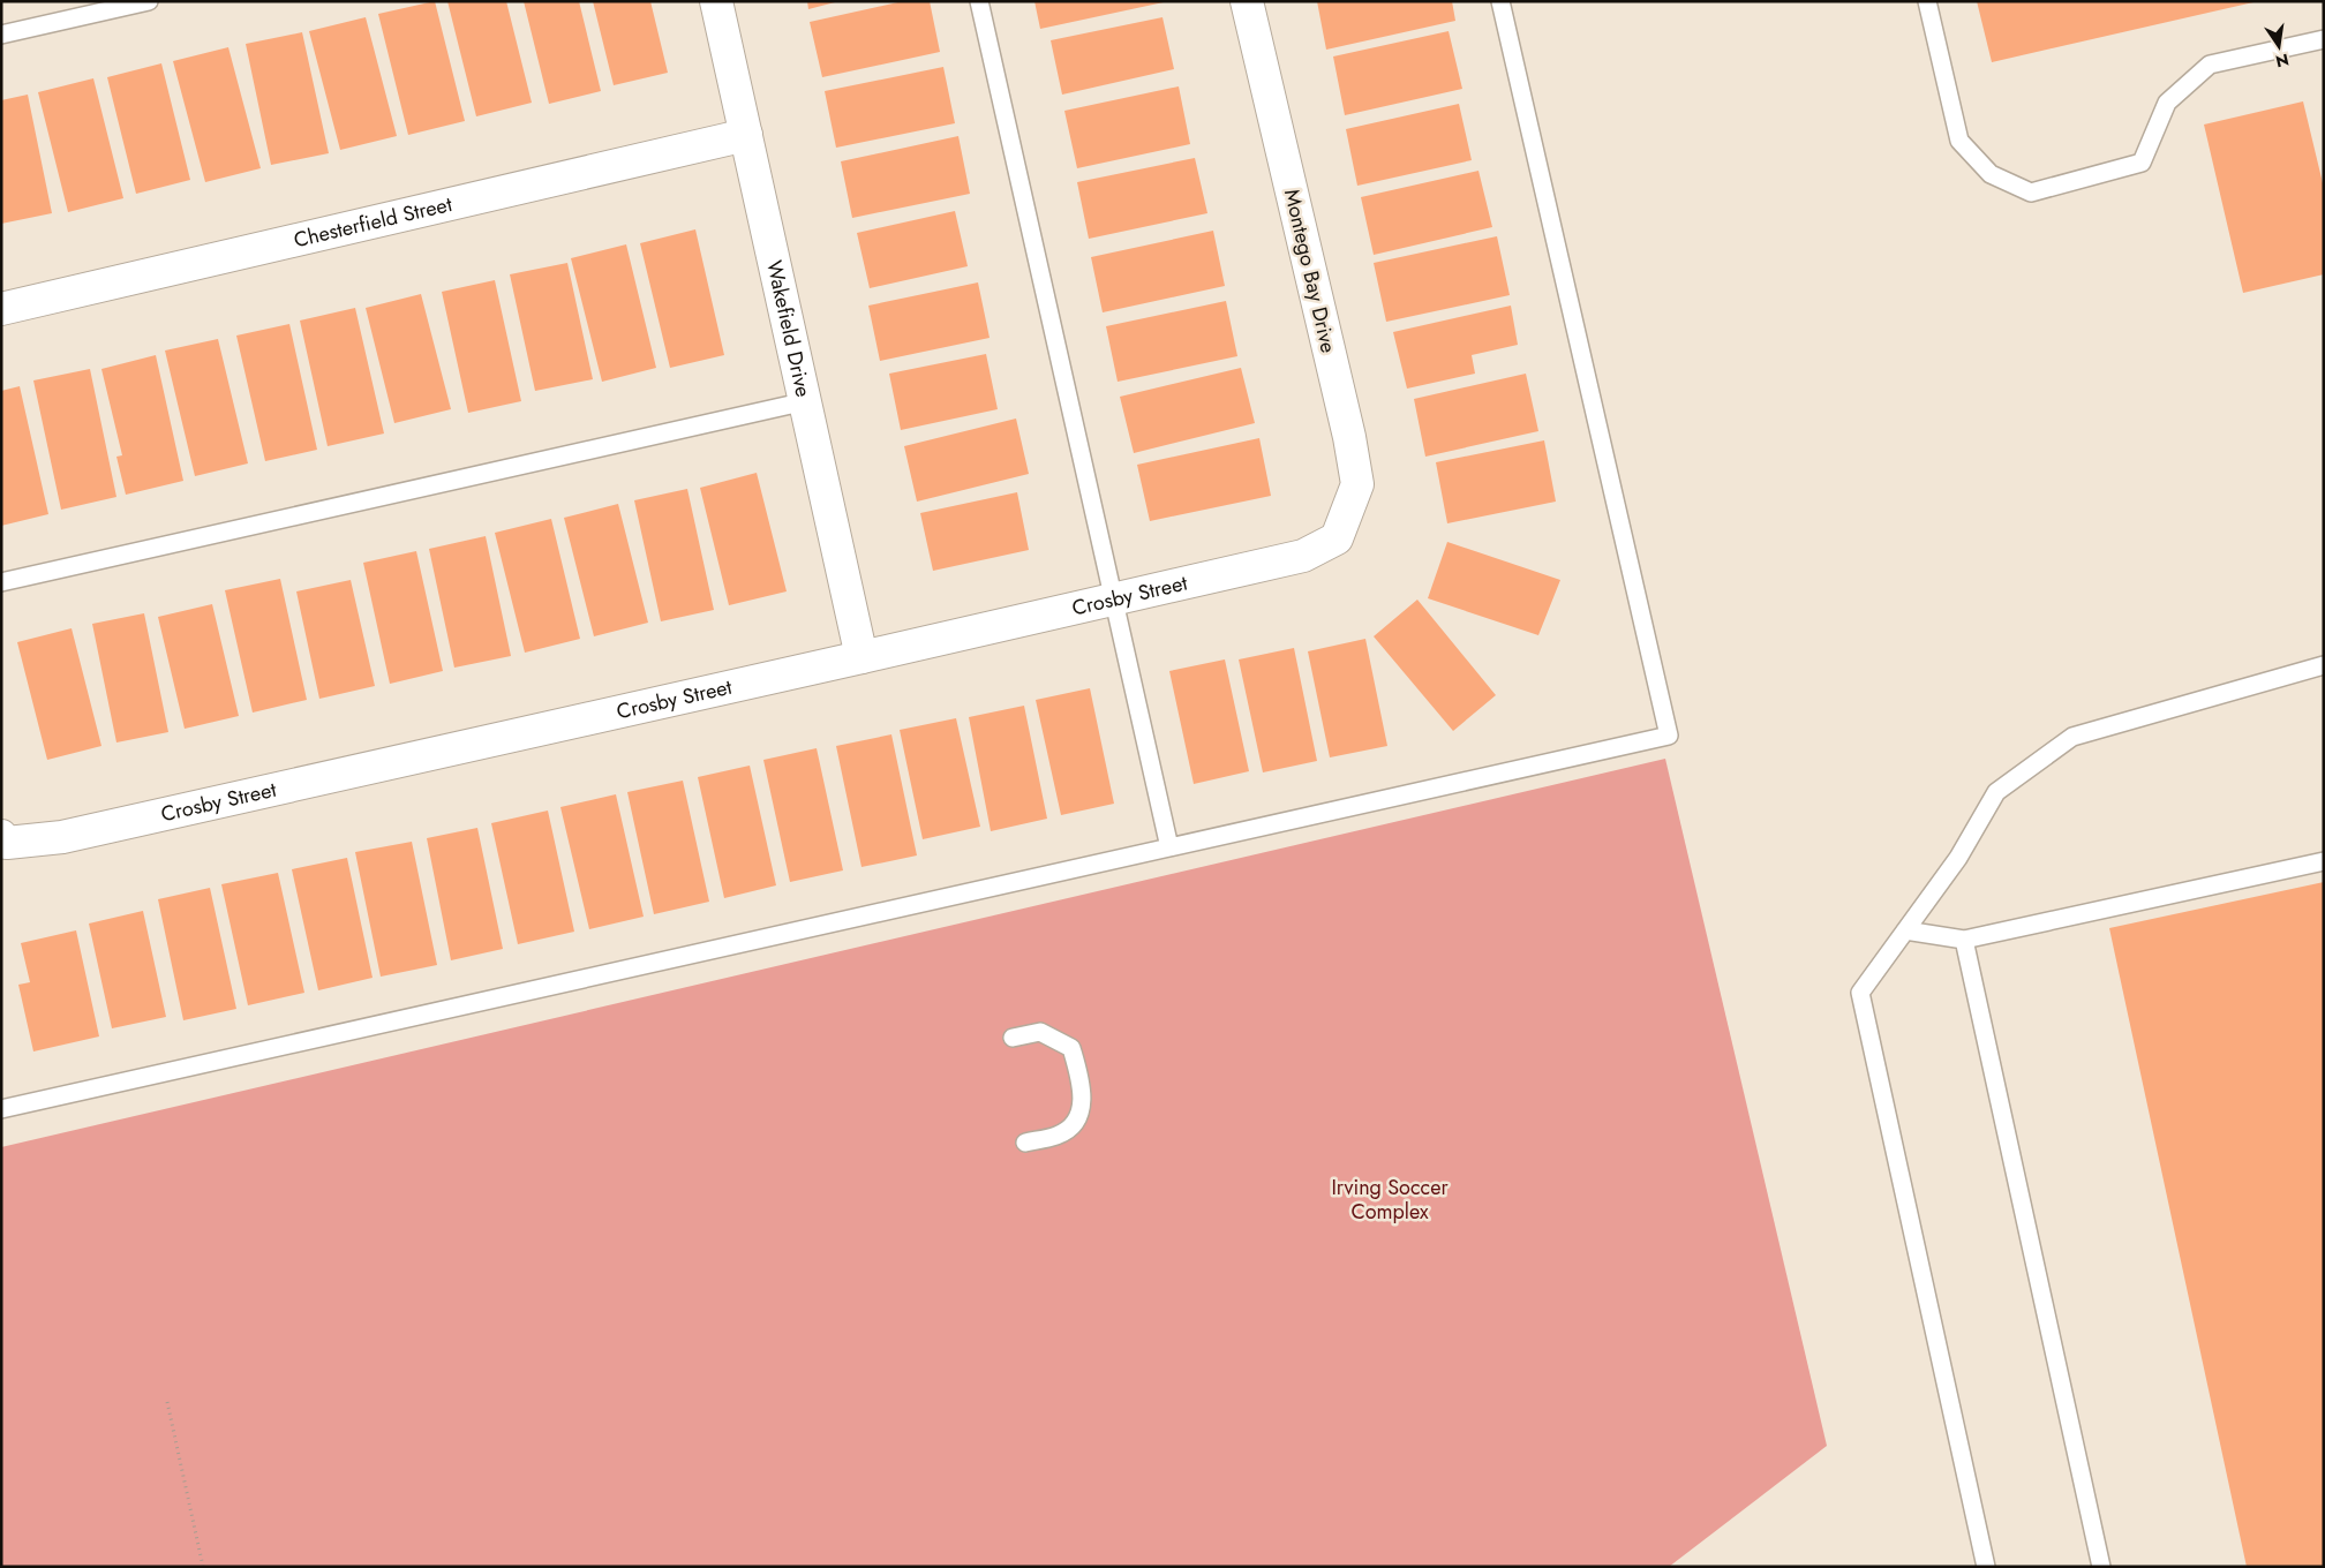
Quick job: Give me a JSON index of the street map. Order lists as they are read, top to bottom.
{
  "streets": {
    "street": [
      "Chesterfield Street",
      "Montego Bay Drive",
      "Wakefield Drive",
      "Crosby Street"
    ]
  },
  "crossings": [
    ["Chesterfield Street", "Wakefield Drive"],
    ["Montego Bay Drive", "Crosby Street"],
    ["Wakefield Drive", "Crosby Street"]
  ],
  "parks": ["Irving Soccer Complex"],
  "north": "bottom"
}
